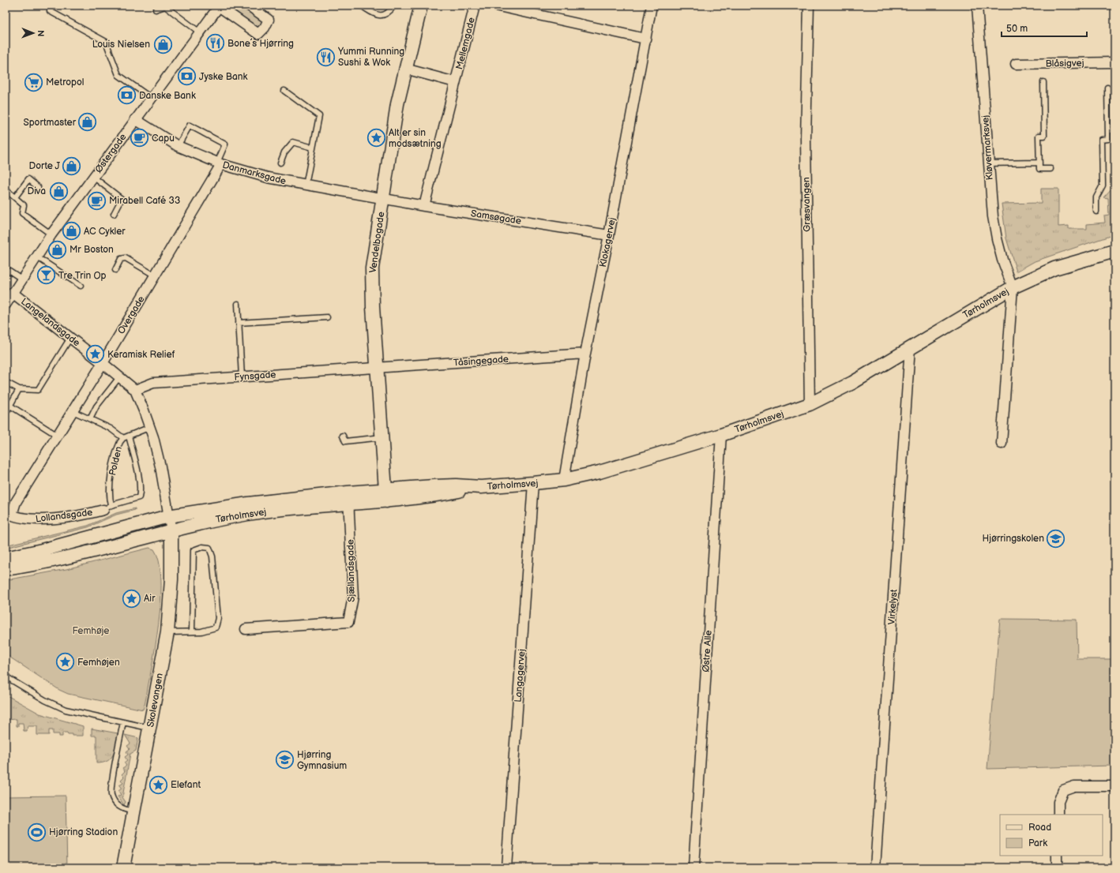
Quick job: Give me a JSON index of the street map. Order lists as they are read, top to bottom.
{
  "streets": {
    "street": [
      "Mellemgade",
      "Blåsigvej",
      "Kløvermarksvej",
      "Østergade",
      "Danmarksgade",
      "Græsvangen",
      "Samsøgade",
      "Vendelbogade",
      "Klokagervej",
      "Tørholmsvej",
      "Overgade",
      "Langelandsgade",
      "Tåsingegade",
      "Fynsgade",
      "Lollandsgade",
      "Sjællandsgade",
      "Virkelyst",
      "Østre Alle",
      "Langagervej",
      "Skolevangen"
    ],
    "lane": ["Polden"]
  },
  "crossings": [
    ["Mellemgade", "Samsøgade"],
    ["Mellemgade", "Vendelbogade"],
    ["Kløvermarksvej", "Tørholmsvej"],
    ["Østergade", "Danmarksgade"],
    ["Østergade", "Langelandsgade"],
    ["Danmarksgade", "Samsøgade"],
    ["Danmarksgade", "Vendelbogade"],
    ["Danmarksgade", "Overgade"],
    ["Græsvangen", "Tørholmsvej"],
    ["Samsøgade", "Vendelbogade"],
    ["Samsøgade", "Klokagervej"],
    ["Vendelbogade", "Tørholmsvej"],
    ["Vendelbogade", "Tåsingegade"],
    ["Vendelbogade", "Fynsgade"],
    ["Klokagervej", "Tørholmsvej"],
    ["Klokagervej", "Tåsingegade"],
    ["Tørholmsvej", "Sjællandsgade"],
    ["Tørholmsvej", "Virkelyst"],
    ["Tørholmsvej", "Østre Alle"],
    ["Tørholmsvej", "Langagervej"],
    ["Tørholmsvej", "Skolevangen"],
    ["Overgade", "Langelandsgade"],
    ["Overgade", "Lollandsgade"],
    ["Tåsingegade", "Fynsgade"],
    ["Polden", "Lollandsgade"]
  ],
  "parks": ["Femhøje"],
  "places": {
    "restaurant": ["Bone´s Hjørring", "Yummi Running Sushi & Wok"],
    "shop": [
      "Louis Nielsen",
      "Sportmaster",
      "Dorte J",
      "Diva",
      "AC Cykler",
      "Mr Boston"
    ],
    "bank": ["Jyske Bank", "Danske Bank"],
    "supermarket": ["Metropol"],
    "cafe": ["Capu", "Mirabell Café 33"],
    "place": [
      "Alt er sin modsætning",
      "Keramisk Relief",
      "Air",
      "Femhøjen",
      "Elefant"
    ],
    "bar": ["Tre Trin Op"],
    "school or university": ["Hjørringskolen", "Hjørring Gymnasium"],
    "sports": ["Hjørring Stadion"]
  },
  "legend": ["Road", "Park"],
  "scale_bar": "50 m",
  "north": "right"
}
